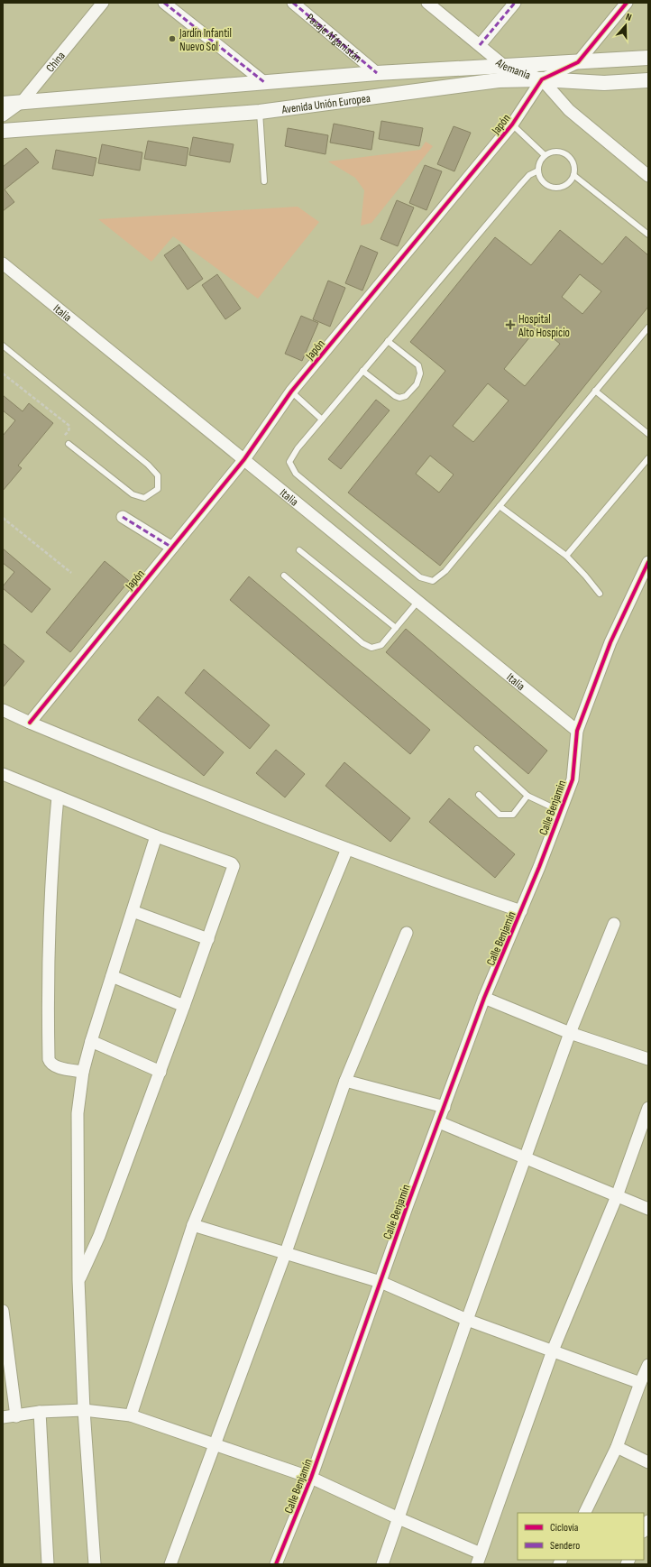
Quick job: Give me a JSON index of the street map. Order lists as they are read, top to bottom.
{
  "streets": {
    "street": [
      "Pasaje Afganistán",
      "China",
      "Alemania",
      "Avenida Unión Europea",
      "Japón",
      "Italia",
      "Calle Benjamin",
      "Calle Benjamín"
    ]
  },
  "crossings": [
    ["Pasaje Afganistán", "Avenida Unión Europea"],
    ["China", "Avenida Unión Europea"],
    ["Alemania", "Avenida Unión Europea"],
    ["Alemania", "Japón"],
    ["Avenida Unión Europea", "Japón"],
    ["Japón", "Italia"],
    ["Italia", "Calle Benjamin"],
    ["Calle Benjamin", "Calle Benjamín"]
  ],
  "places": {
    "other": ["Jardín Infantil Nuevo Sol"],
    "health": ["Hospital Alto Hospicio"]
  },
  "legend": ["Ciclovía", "Sendero"],
  "north": "top"
}
